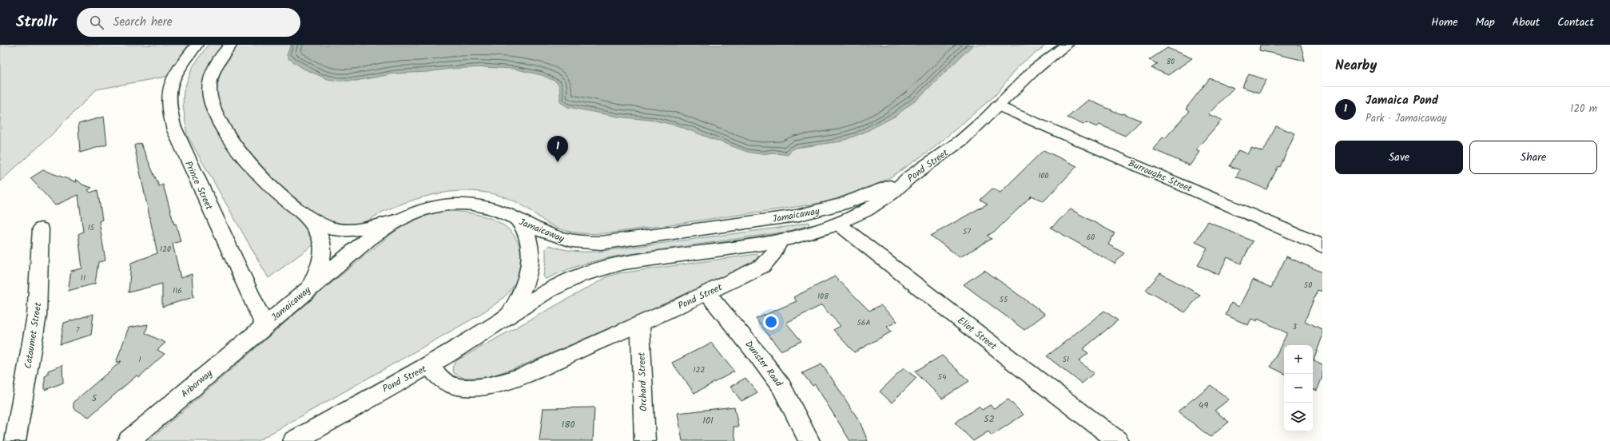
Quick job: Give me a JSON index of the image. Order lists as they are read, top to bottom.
{
  "streets": {
    "main road": [
      "Pond Street",
      "Prince Street",
      "Jamaicaway",
      "Arborway"
    ],
    "street": [
      "Burroughs Street",
      "Eliot Street",
      "Cataumet Street",
      "Dunster Road",
      "Orchard Street"
    ]
  },
  "crossings": [
    ["Pond Street", "Burroughs Street"],
    ["Pond Street", "Jamaicaway"],
    ["Pond Street", "Eliot Street"],
    ["Pond Street", "Dunster Road"],
    ["Pond Street", "Orchard Street"],
    ["Prince Street", "Jamaicaway"],
    ["Prince Street", "Arborway"],
    ["Jamaicaway", "Arborway"]
  ],
  "house_numbers": [
    "80",
    "100",
    "15",
    "57",
    "60",
    "120",
    "11",
    "50",
    "116",
    "108",
    "55",
    "56A",
    "3",
    "7",
    "1",
    "51",
    "122",
    "54",
    "5",
    "49",
    "52",
    "101",
    "180"
  ],
  "page": {
    "header": "Strollr",
    "search": "Search here",
    "nav": [
      "Home",
      "Map",
      "About",
      "Contact"
    ],
    "heading": "Nearby",
    "list": [
      {
        "mark": "1",
        "name": "Jamaica Pond",
        "note": "Park · Jamaicaway",
        "value": "120 m"
      }
    ],
    "buttons": ["Save", "Share"],
    "pins": "1",
    "map_buttons": ["+", "−"]
  }
}
